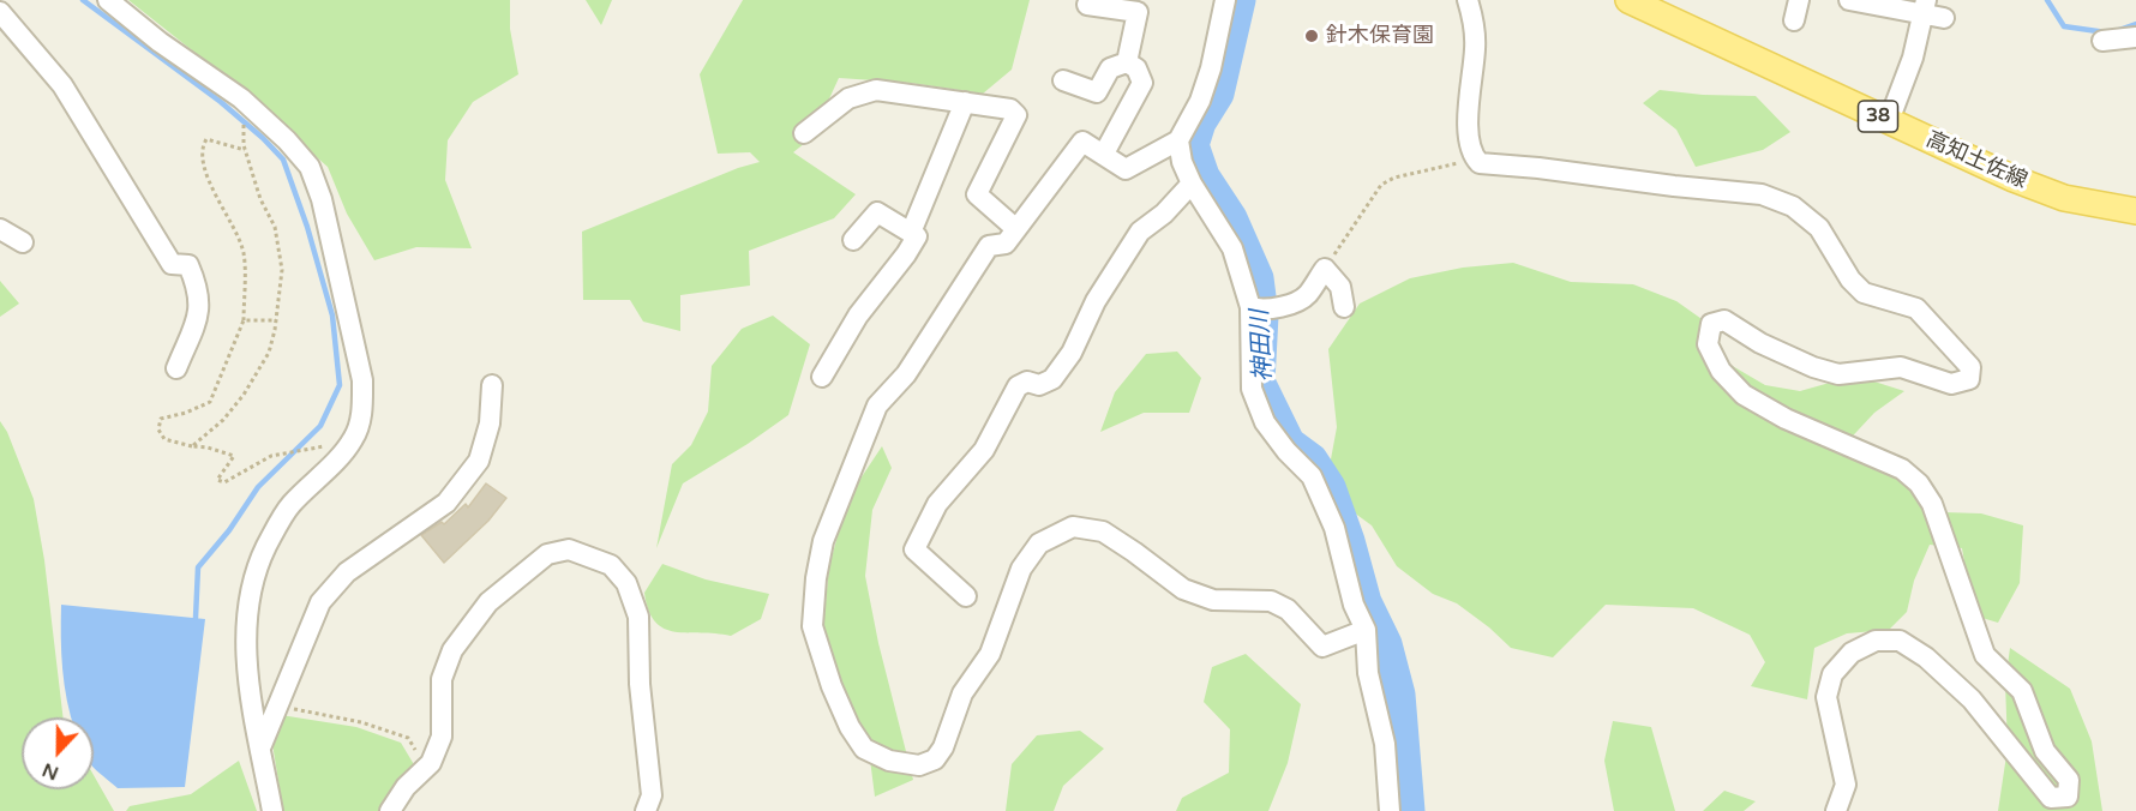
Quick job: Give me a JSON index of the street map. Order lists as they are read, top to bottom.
{
  "streets": {
    "main road": ["38", "高知土佐線"]
  },
  "water": ["神田川"],
  "places": ["針木保育園"],
  "north": "bottom"
}
